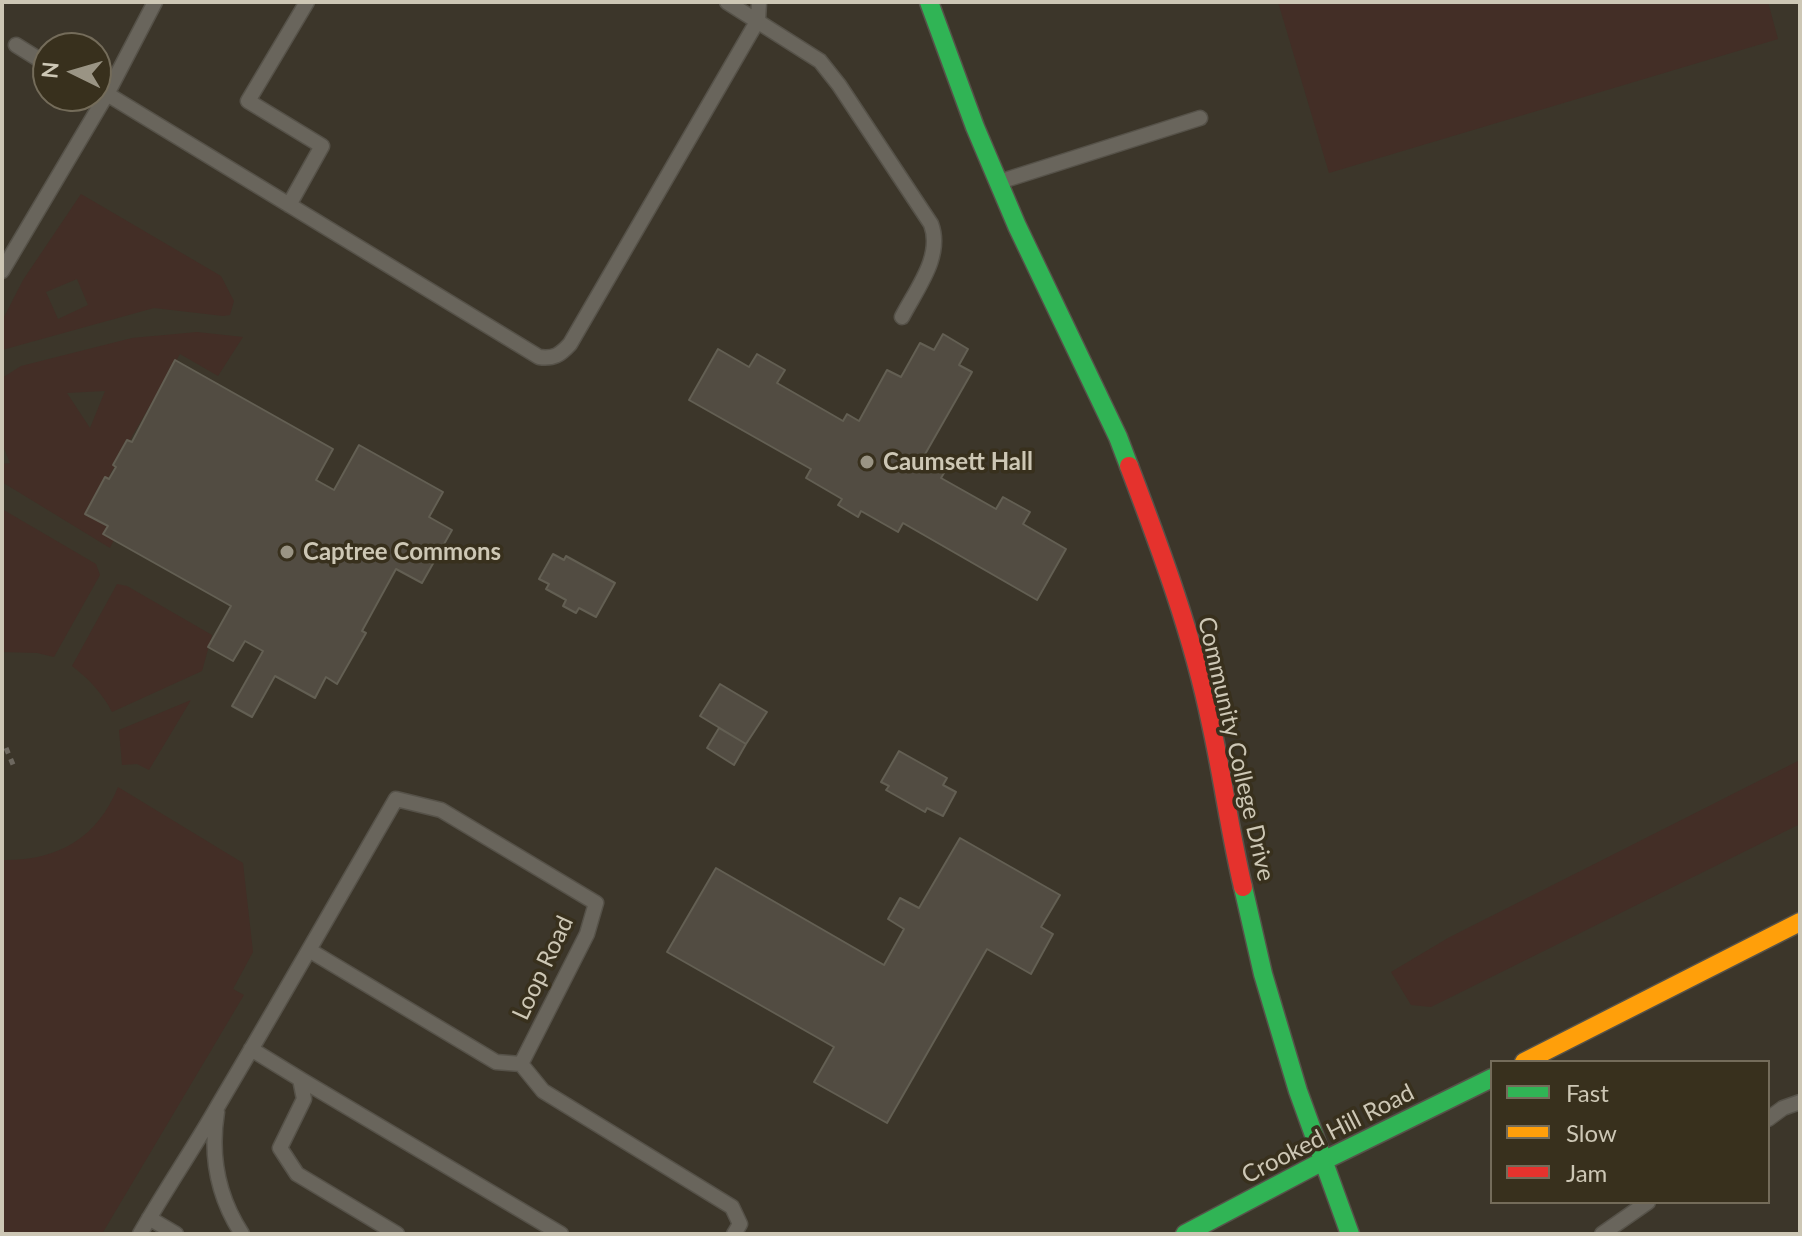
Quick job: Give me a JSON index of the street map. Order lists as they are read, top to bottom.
{
  "streets": {
    "main road": ["Community College Drive", "Crooked Hill Road"],
    "lane": ["Loop Road"]
  },
  "crossings": [
    ["Community College Drive", "Crooked Hill Road"]
  ],
  "places": ["Caumsett Hall", "Captree Commons"],
  "legend": ["Fast", "Slow", "Jam"],
  "north": "left"
}
